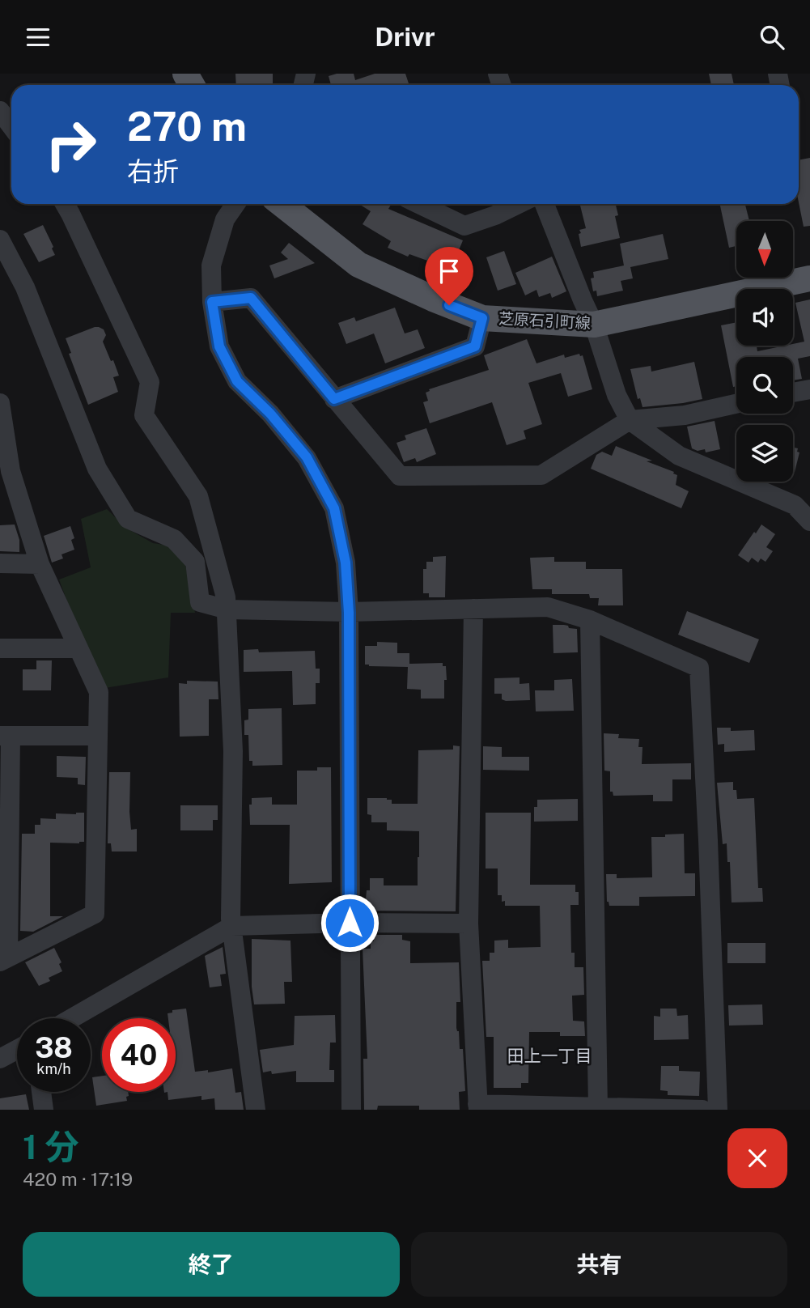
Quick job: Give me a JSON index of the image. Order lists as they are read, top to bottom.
{
  "streets": {
    "main road": ["芝原石引町線"]
  },
  "districts": ["田上一丁目"],
  "north": "bottom",
  "page": {
    "header": "Drivr",
    "turn": ["270 m", "右折"],
    "speed": "38 km/h",
    "limit": "40",
    "heading": ["1 分", "420 m · 17:19"],
    "buttons": ["終了", "共有"]
  }
}
